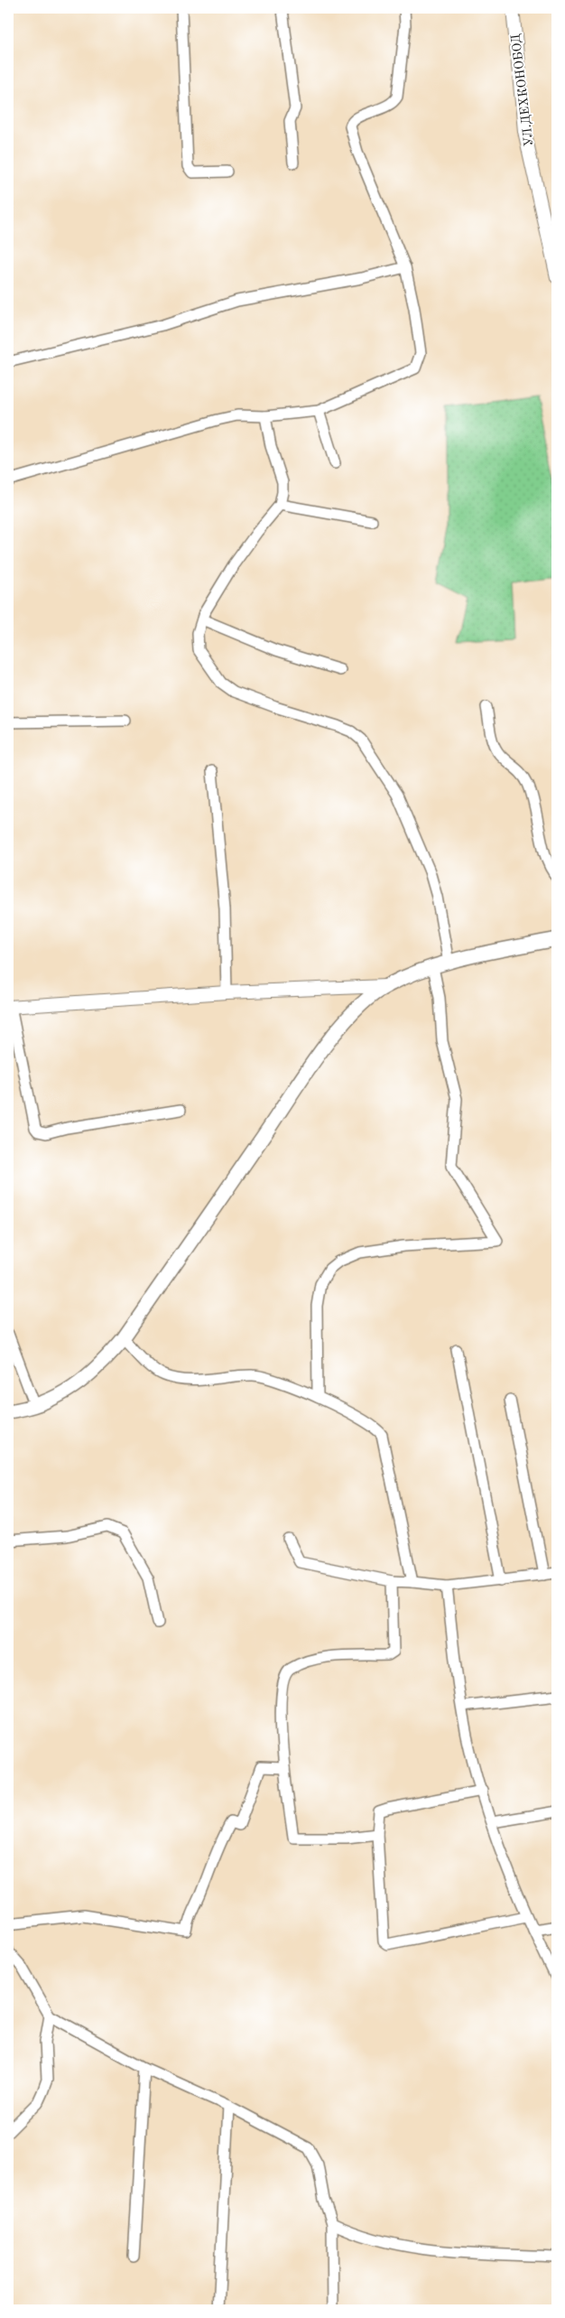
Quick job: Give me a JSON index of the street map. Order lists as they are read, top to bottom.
{
  "streets": {
    "street": ["УЛ.ДЕХКОНОБОД"]
  }
}
